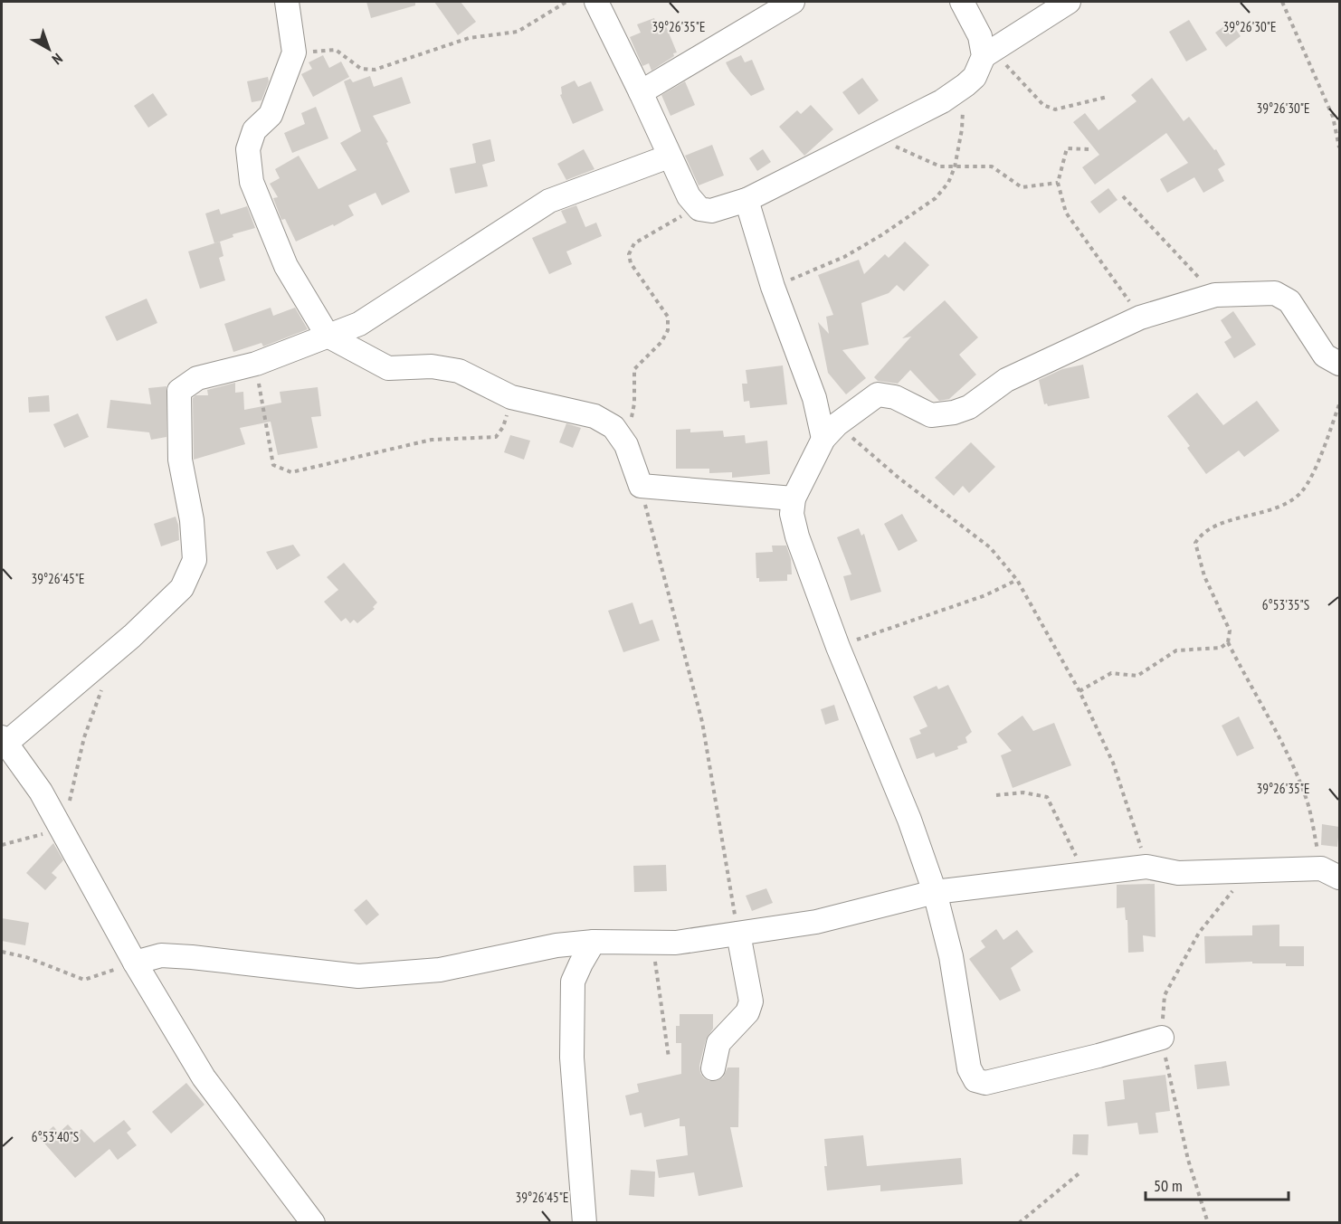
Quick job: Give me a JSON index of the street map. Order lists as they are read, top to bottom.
{
  "scale_bar": "50 m",
  "north": "bottom right",
  "coordinates": [
    "39°26'35\"E",
    "39°26'30\"E",
    "39°26'45\"E",
    "6°53'35\"S",
    "6°53'40\"S"
  ]
}
